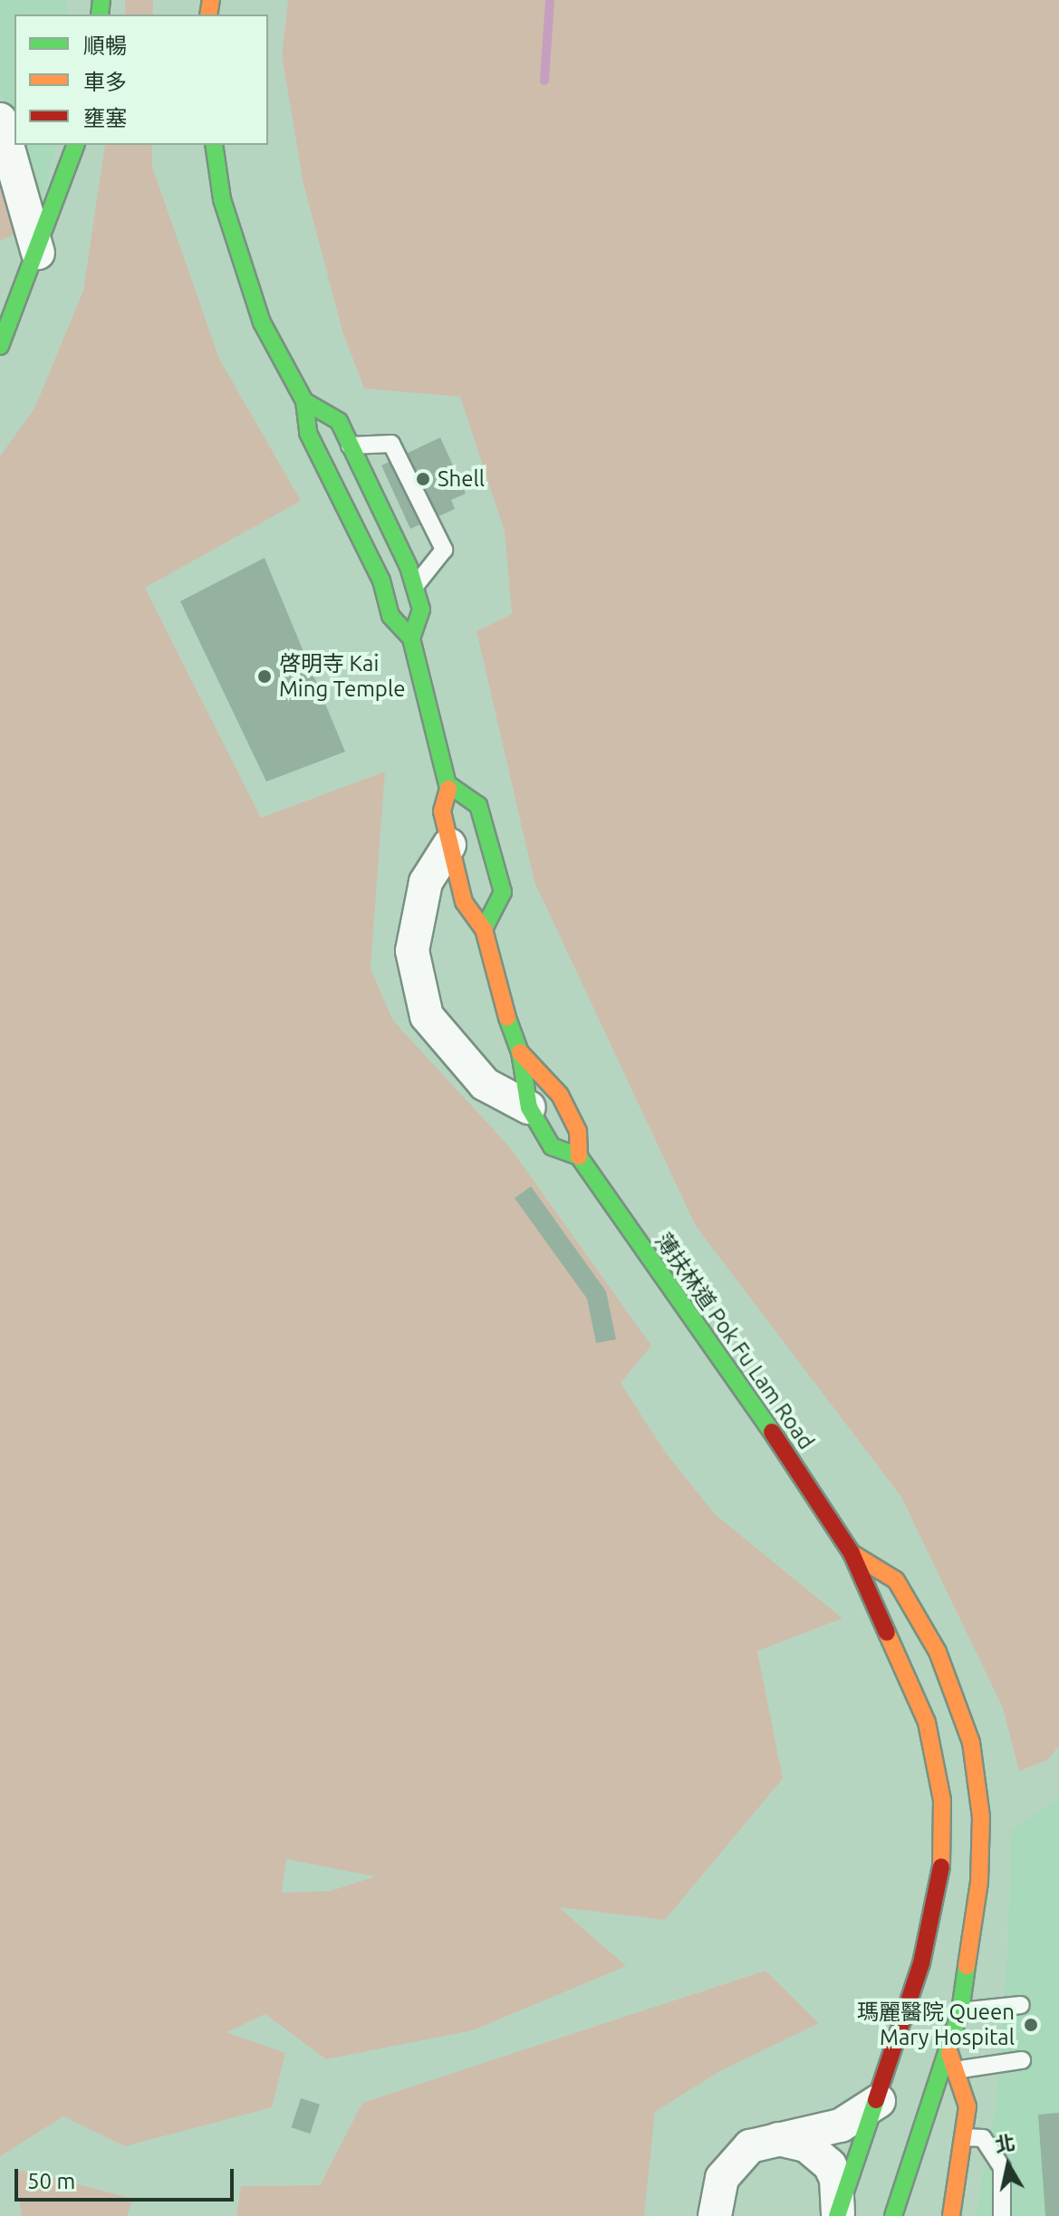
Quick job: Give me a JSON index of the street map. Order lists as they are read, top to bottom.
{
  "streets": {
    "main road": ["薄扶林道 Pok Fu Lam Road"]
  },
  "places": ["Shell", "啓明寺 Kai Ming Temple", "瑪麗醫院 Queen Mary Hospital"],
  "legend": ["順暢", "車多", "壅塞"],
  "scale_bar": "50 m",
  "north": "top"
}
